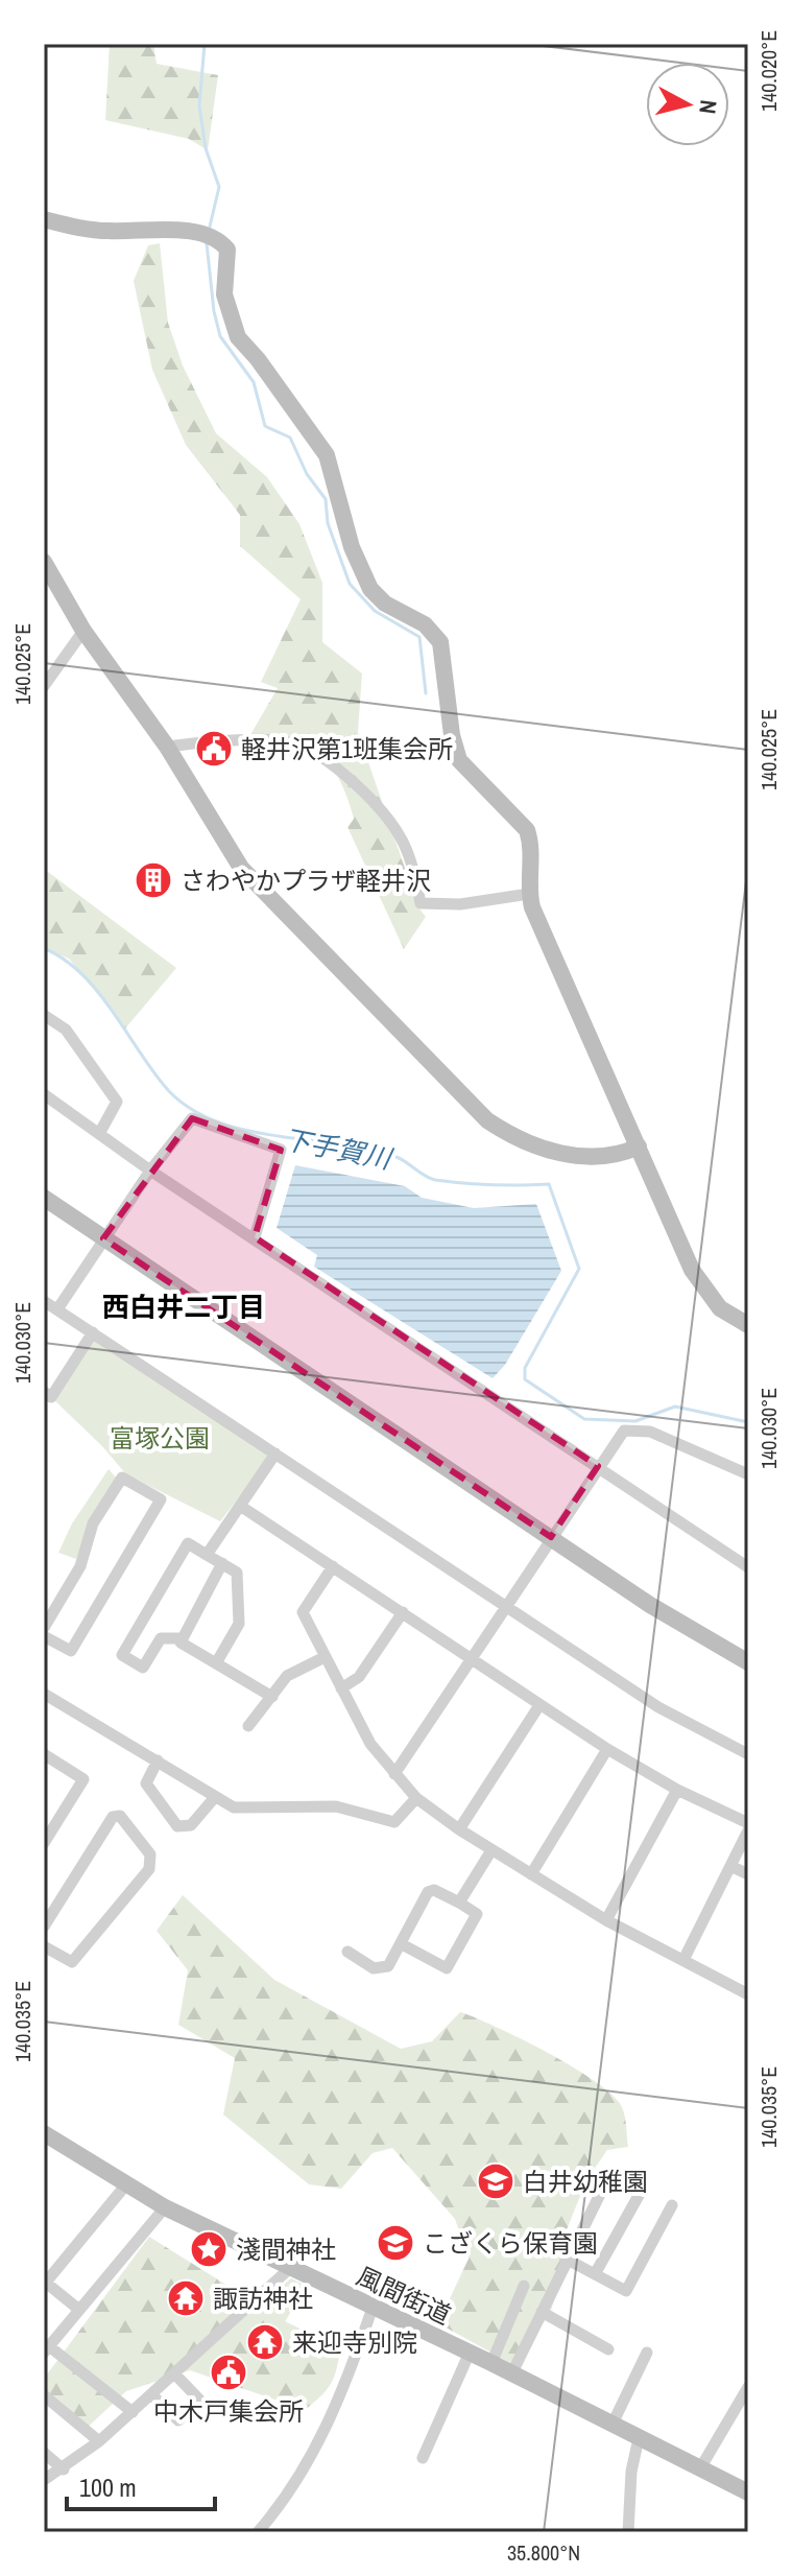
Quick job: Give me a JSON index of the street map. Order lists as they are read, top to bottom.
{
  "streets": {
    "street": ["風間街道"]
  },
  "districts": ["西白井二丁目"],
  "water": ["下手賀川"],
  "parks": ["富塚公園"],
  "places": {
    "public building": ["軽井沢第1班集会所", "中木戸集会所"],
    "building": ["さわやかプラザ軽井沢"],
    "school or university": ["白井幼稚園", "こざくら保育園"],
    "place": ["淺間神社"],
    "temple": ["諏訪神社", "来迎寺別院"]
  },
  "scale_bar": "100 m",
  "north": "right",
  "coordinates": [
    "140.020°E",
    "140.025°E",
    "140.030°E",
    "140.035°E",
    "35.800°N"
  ]
}
